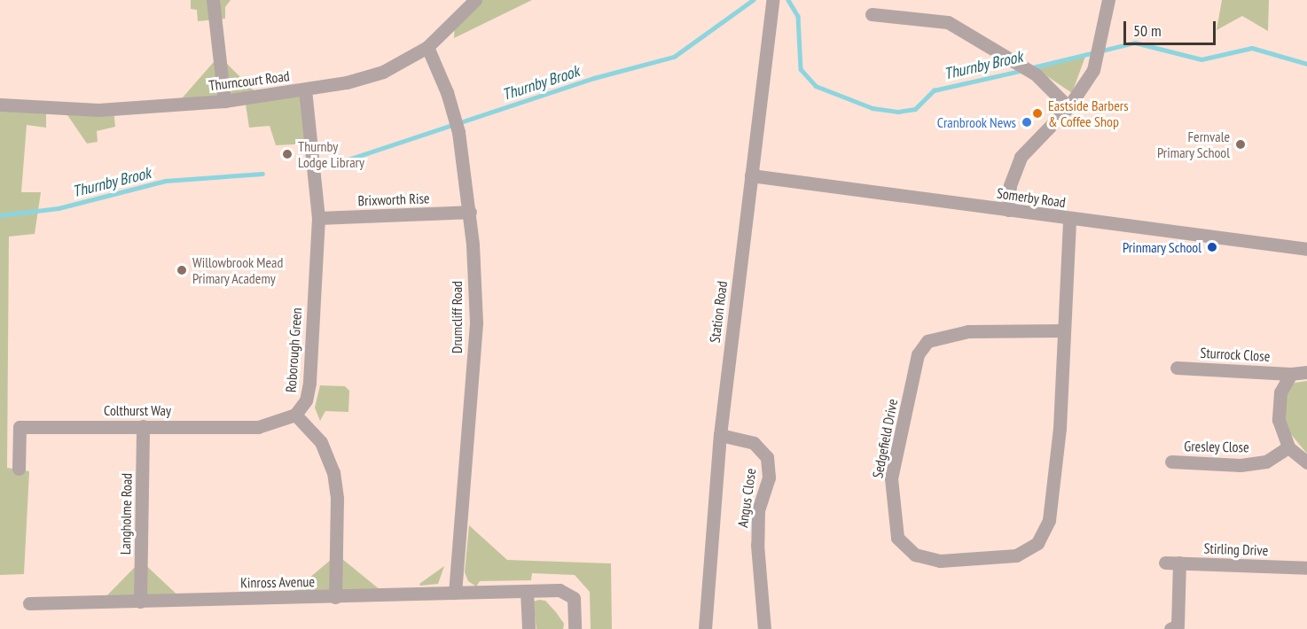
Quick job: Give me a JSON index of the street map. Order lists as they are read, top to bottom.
{
  "streets": {
    "street": [
      "Thurncourt Road",
      "Somerby Road",
      "Brixworth Rise",
      "Station Road",
      "Drumcliff Road",
      "Roborough Green",
      "Sturrock Close",
      "Colthurst Way",
      "Sedgefield Drive",
      "Gresley Close",
      "Angus Close",
      "Langholme Road",
      "Stirling Drive",
      "Kinross Avenue"
    ]
  },
  "crossings": [
    ["Thurncourt Road", "Drumcliff Road"],
    ["Thurncourt Road", "Roborough Green"],
    ["Somerby Road", "Station Road"],
    ["Somerby Road", "Sedgefield Drive"],
    ["Brixworth Rise", "Drumcliff Road"],
    ["Brixworth Rise", "Roborough Green"],
    ["Station Road", "Angus Close"],
    ["Drumcliff Road", "Kinross Avenue"],
    ["Roborough Green", "Colthurst Way"],
    ["Colthurst Way", "Langholme Road"],
    ["Langholme Road", "Kinross Avenue"]
  ],
  "water": ["Thurnby Brook"],
  "places": [
    "Eastside Barbers & Coffee Shop",
    "Cranbrook News",
    "Fernvale Primary School",
    "Thurnby Lodge Library",
    "Prinmary School",
    "Willowbrook Mead Primary Academy"
  ],
  "scale_bar": "50 m"
}
